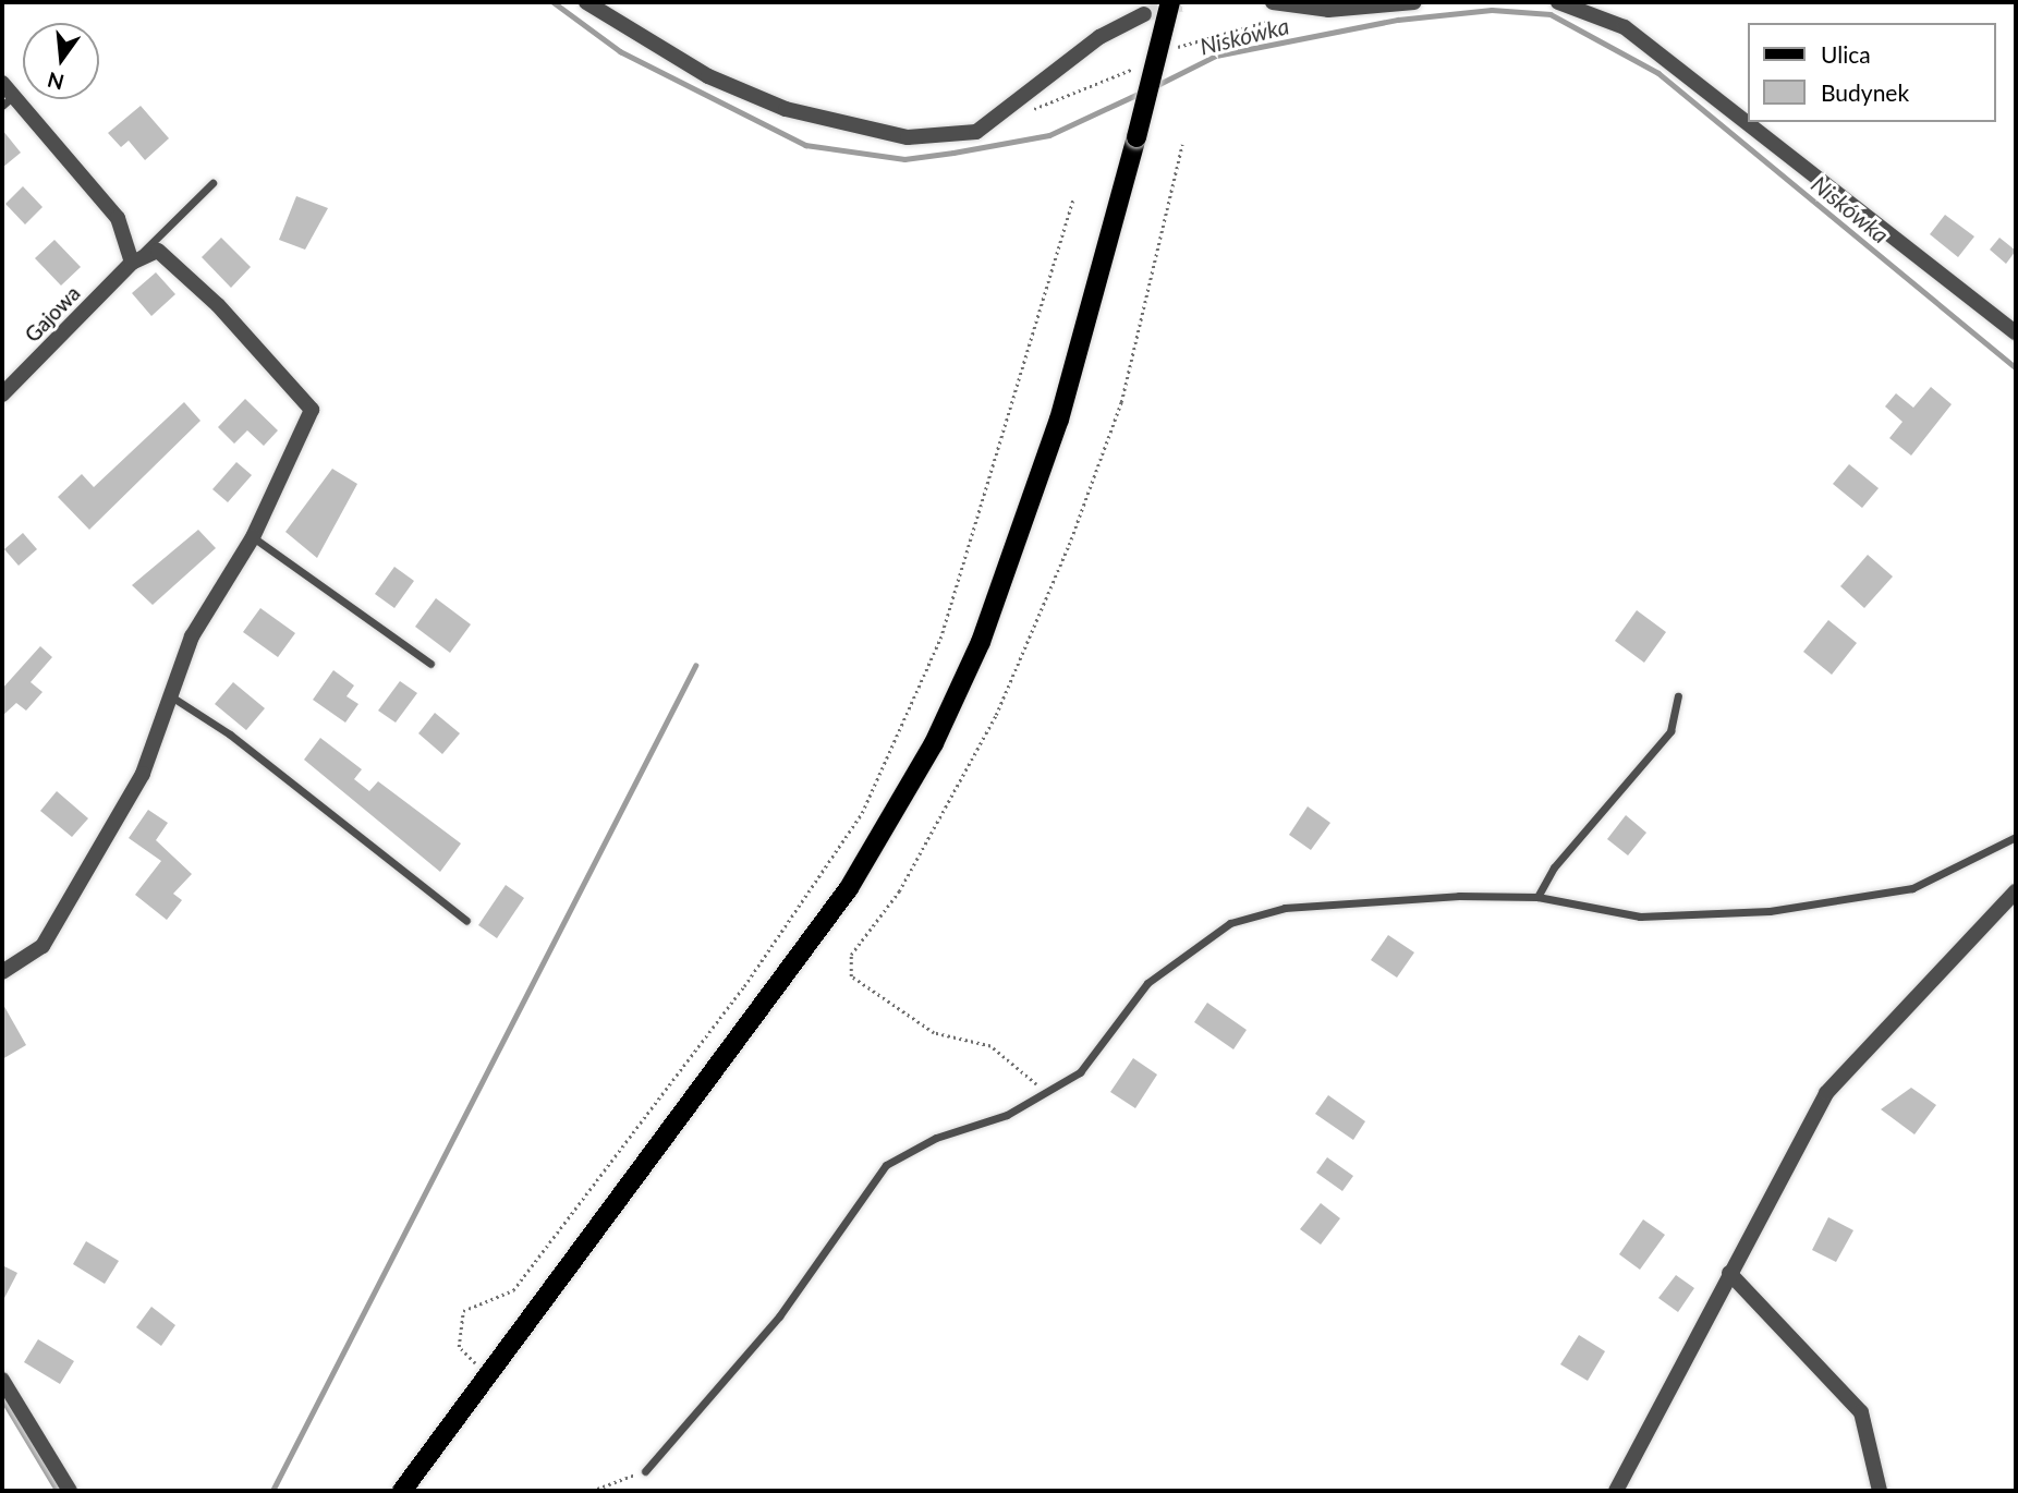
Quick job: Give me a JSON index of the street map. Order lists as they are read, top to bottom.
{
  "streets": {
    "street": ["Gajowa"]
  },
  "water": ["Niskówka"],
  "legend": ["Ulica", "Budynek"],
  "north": "bottom"
}
